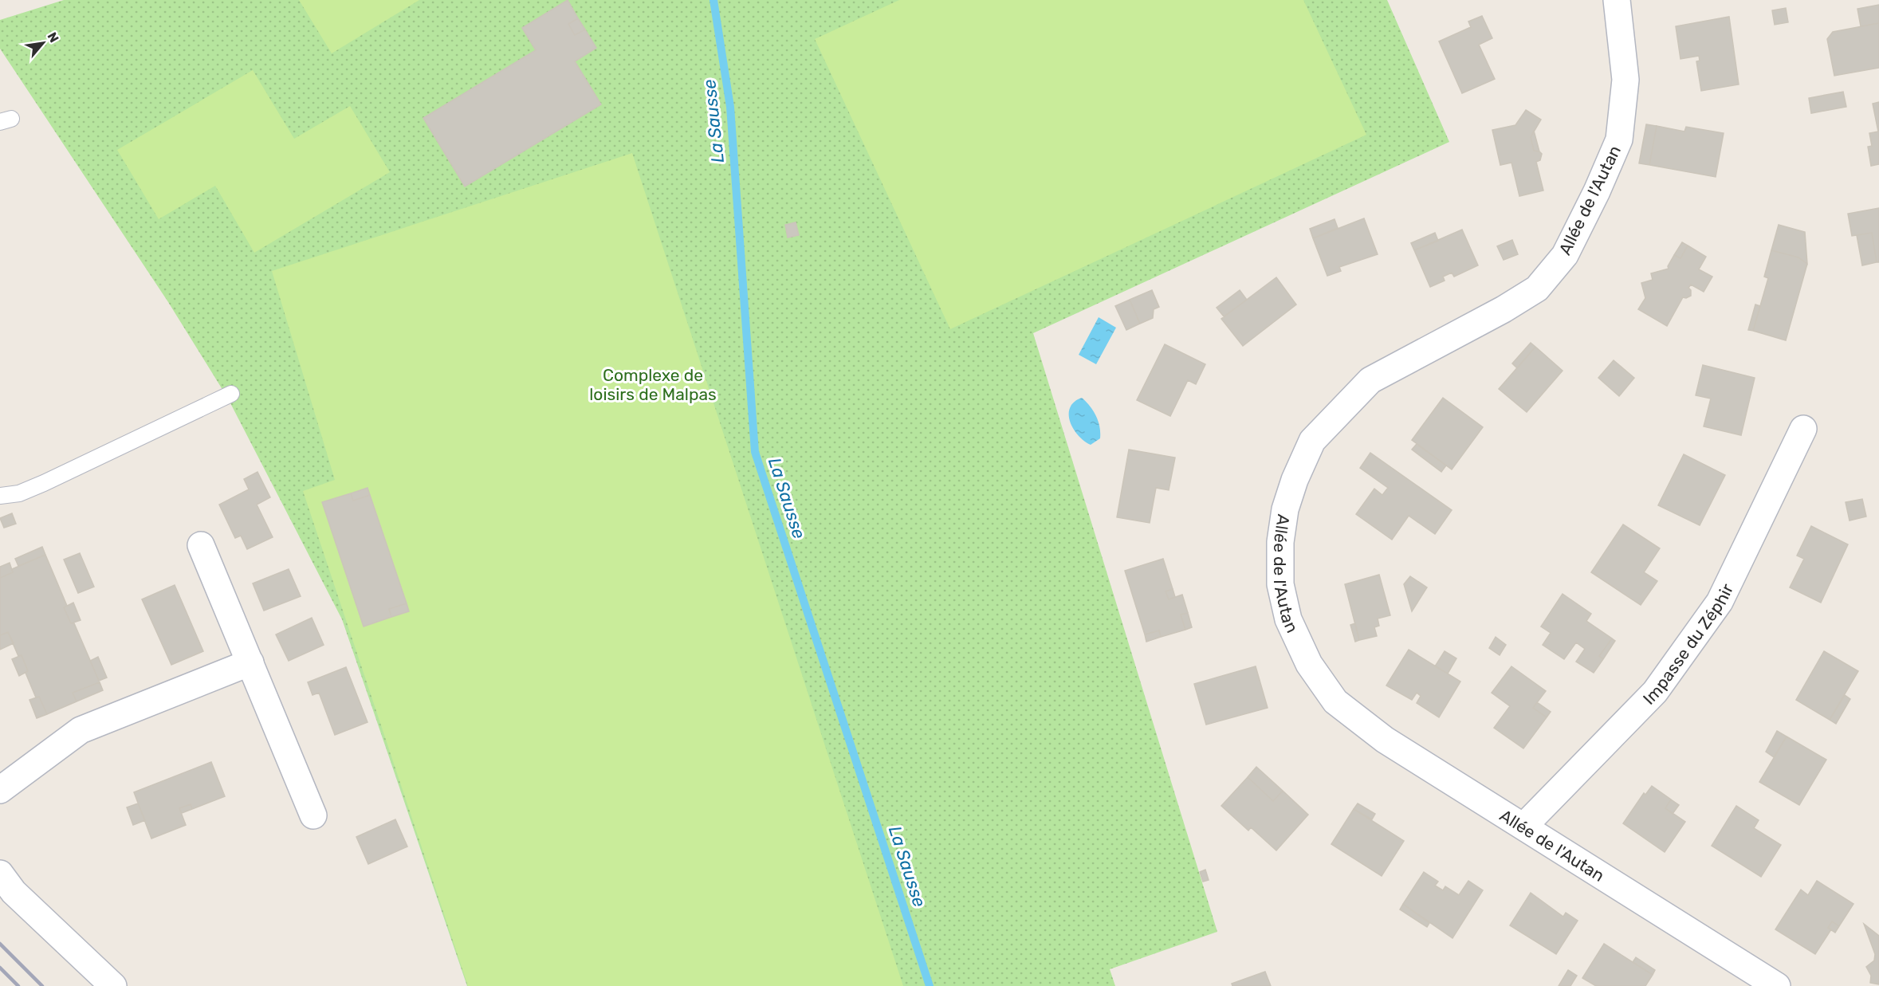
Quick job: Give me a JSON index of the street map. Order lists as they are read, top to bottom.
{
  "streets": {
    "street": ["Allée de l'Autan", "Impasse du Zéphir"]
  },
  "crossings": [
    ["Allée de l'Autan", "Impasse du Zéphir"]
  ],
  "water": ["La Sausse"],
  "parks": ["Complexe de loisirs de Malpas"],
  "north": "top right"
}
